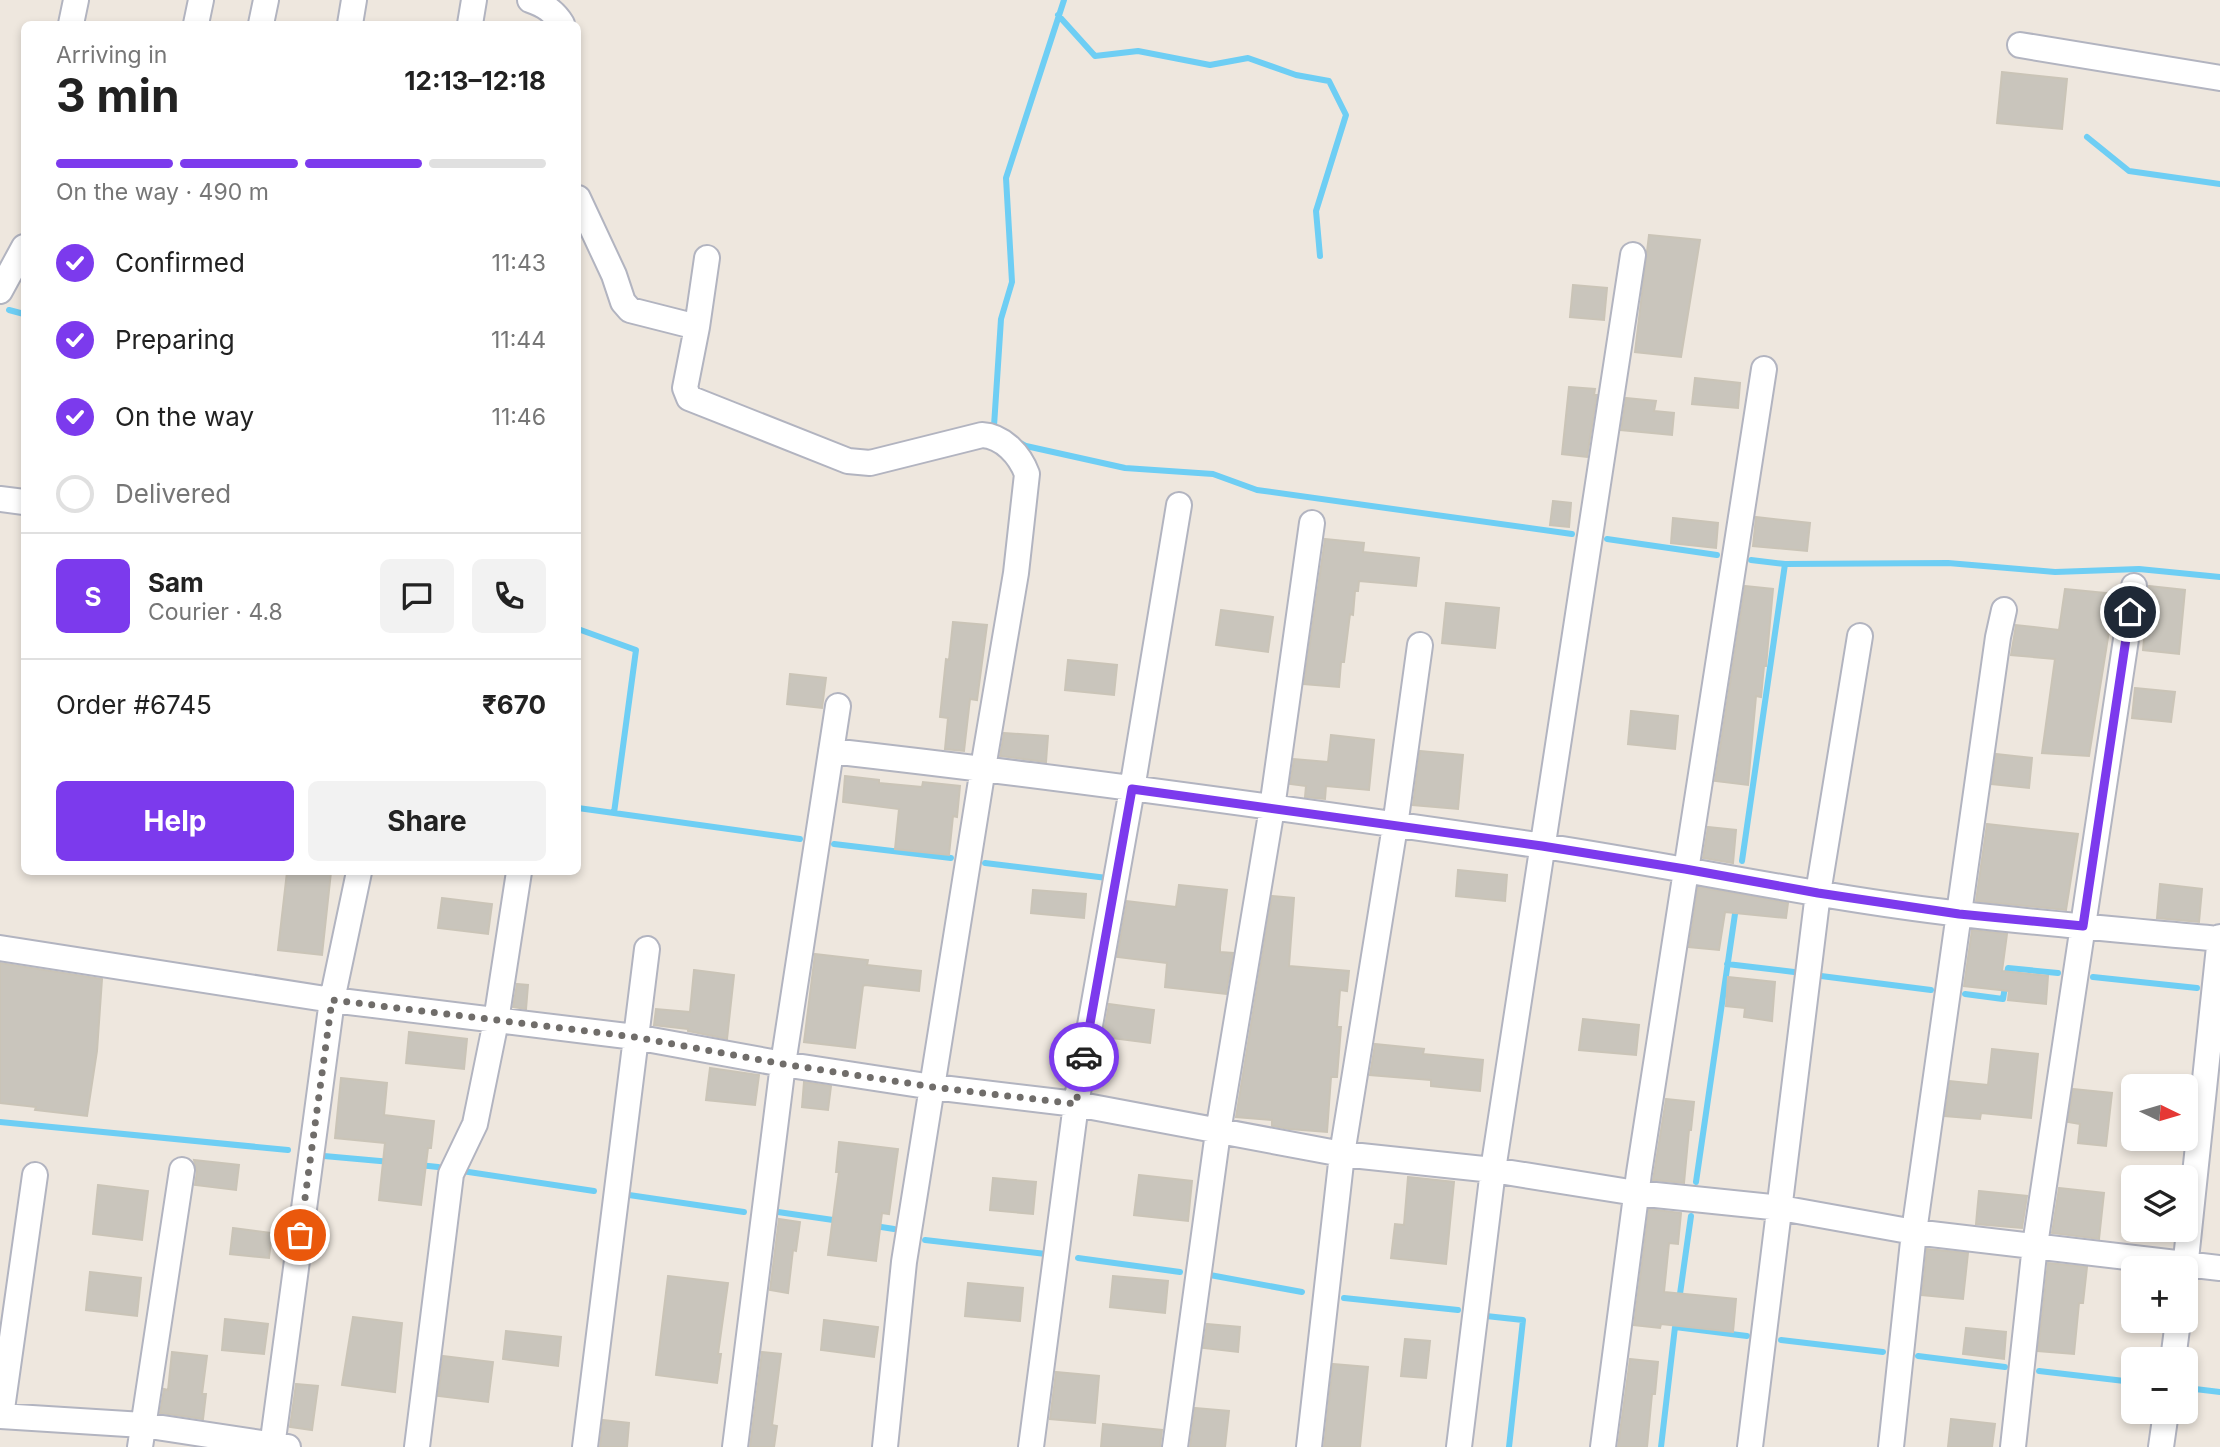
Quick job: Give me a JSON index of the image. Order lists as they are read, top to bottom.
{
  "north": "right",
  "page": {
    "heading": ["3 min", "Arriving in", "12:13–12:18"],
    "panel": [
      "Sam",
      "Courier · 4.8",
      "Order #6745",
      "₹670"
    ],
    "bar": "On the way · 490 m",
    "list": [
      ["Confirmed", "11:43"],
      ["Preparing", "11:44"],
      ["On the way", "11:46"],
      "Delivered"
    ],
    "round": "S",
    "buttons": ["Help", "Share"],
    "map_buttons": ["+", "−"]
  }
}
